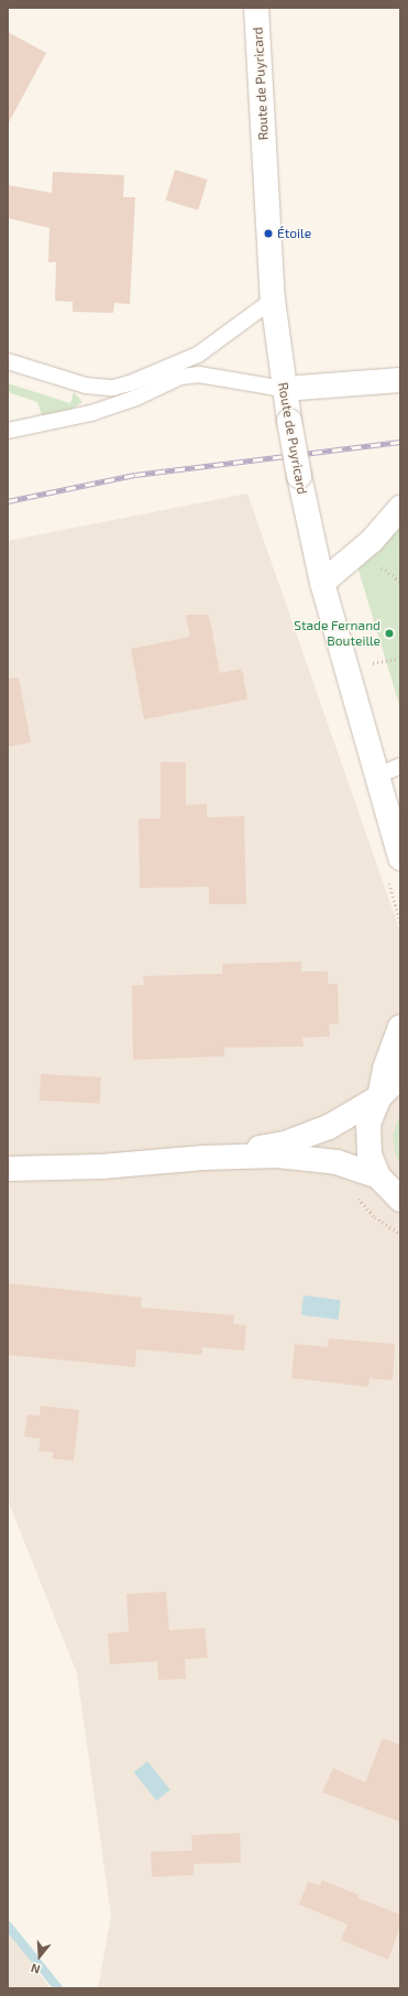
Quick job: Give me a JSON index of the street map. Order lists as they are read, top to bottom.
{
  "streets": {
    "main road": ["Route de Puyricard"]
  },
  "places": ["Étoile", "Stade Fernand Bouteille"],
  "north": "bottom"
}
